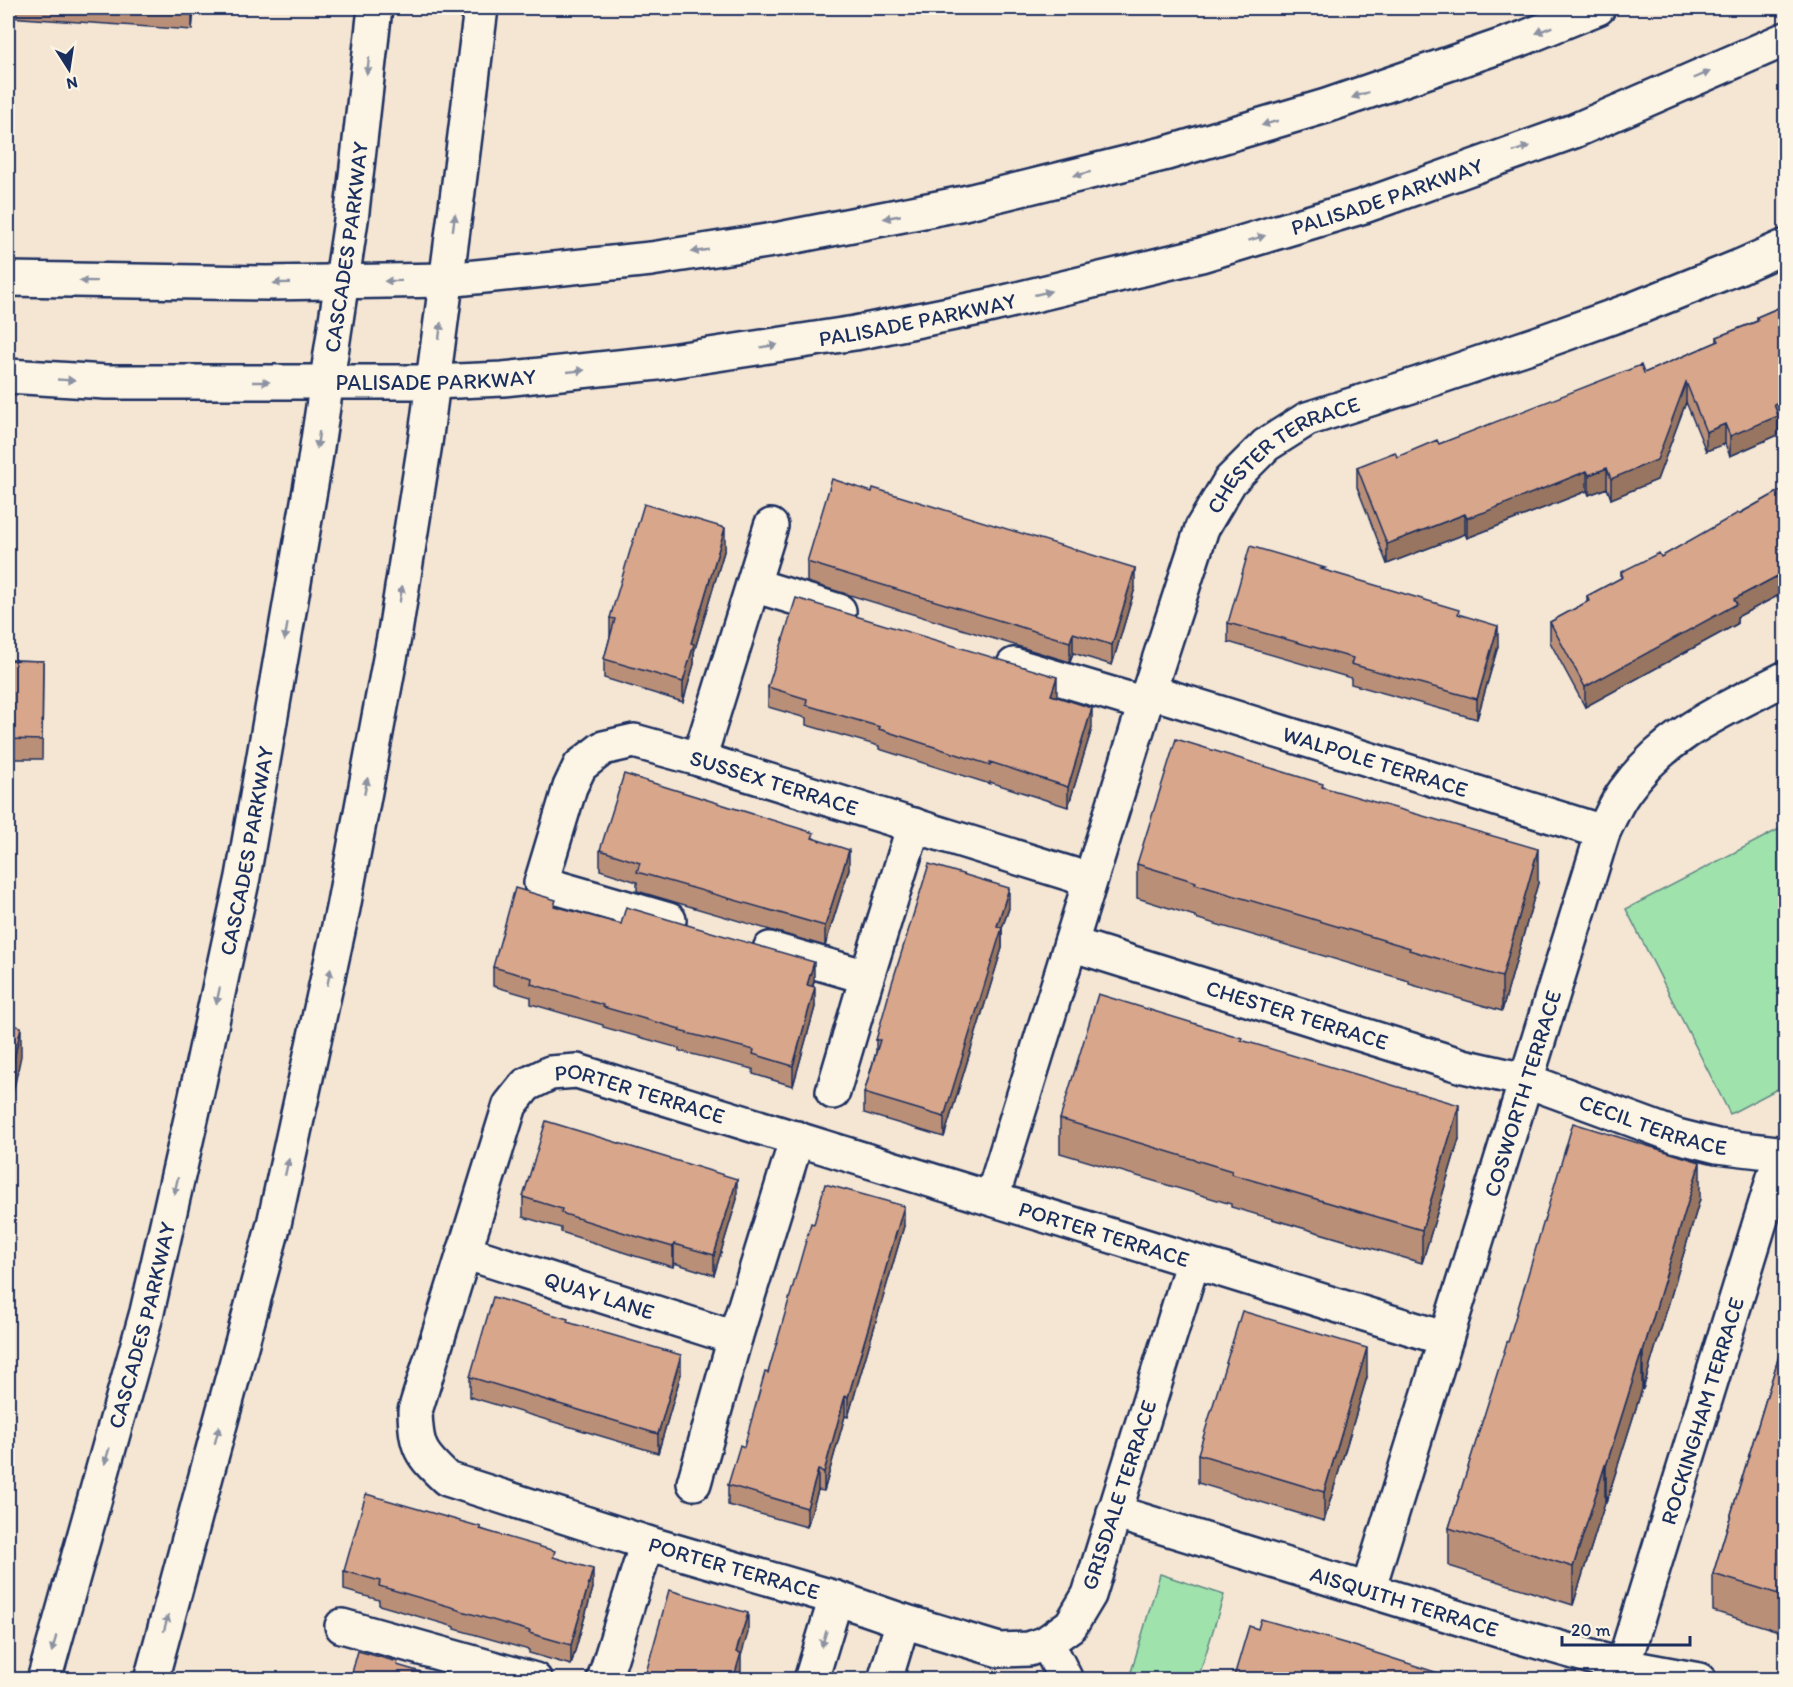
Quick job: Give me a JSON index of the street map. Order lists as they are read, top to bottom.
{
  "streets": {
    "street": [
      "PALISADE PARKWAY",
      "CASCADES PARKWAY",
      "CHESTER TERRACE",
      "WALPOLE TERRACE",
      "SUSSEX TERRACE",
      "COSWORTH TERRACE",
      "PORTER TERRACE",
      "CECIL TERRACE",
      "QUAY LANE",
      "ROCKINGHAM TERRACE",
      "GRISDALE TERRACE",
      "AISQUITH TERRACE"
    ]
  },
  "crossings": [
    ["PALISADE PARKWAY", "CASCADES PARKWAY"],
    ["CHESTER TERRACE", "WALPOLE TERRACE"],
    ["CHESTER TERRACE", "SUSSEX TERRACE"],
    ["CHESTER TERRACE", "COSWORTH TERRACE"],
    ["CHESTER TERRACE", "PORTER TERRACE"],
    ["CHESTER TERRACE", "CECIL TERRACE"],
    ["WALPOLE TERRACE", "COSWORTH TERRACE"],
    ["COSWORTH TERRACE", "PORTER TERRACE"],
    ["COSWORTH TERRACE", "CECIL TERRACE"],
    ["COSWORTH TERRACE", "AISQUITH TERRACE"],
    ["PORTER TERRACE", "QUAY LANE"],
    ["PORTER TERRACE", "GRISDALE TERRACE"],
    ["CECIL TERRACE", "ROCKINGHAM TERRACE"],
    ["ROCKINGHAM TERRACE", "AISQUITH TERRACE"],
    ["GRISDALE TERRACE", "AISQUITH TERRACE"]
  ],
  "scale_bar": "20 m",
  "north": "bottom"
}
